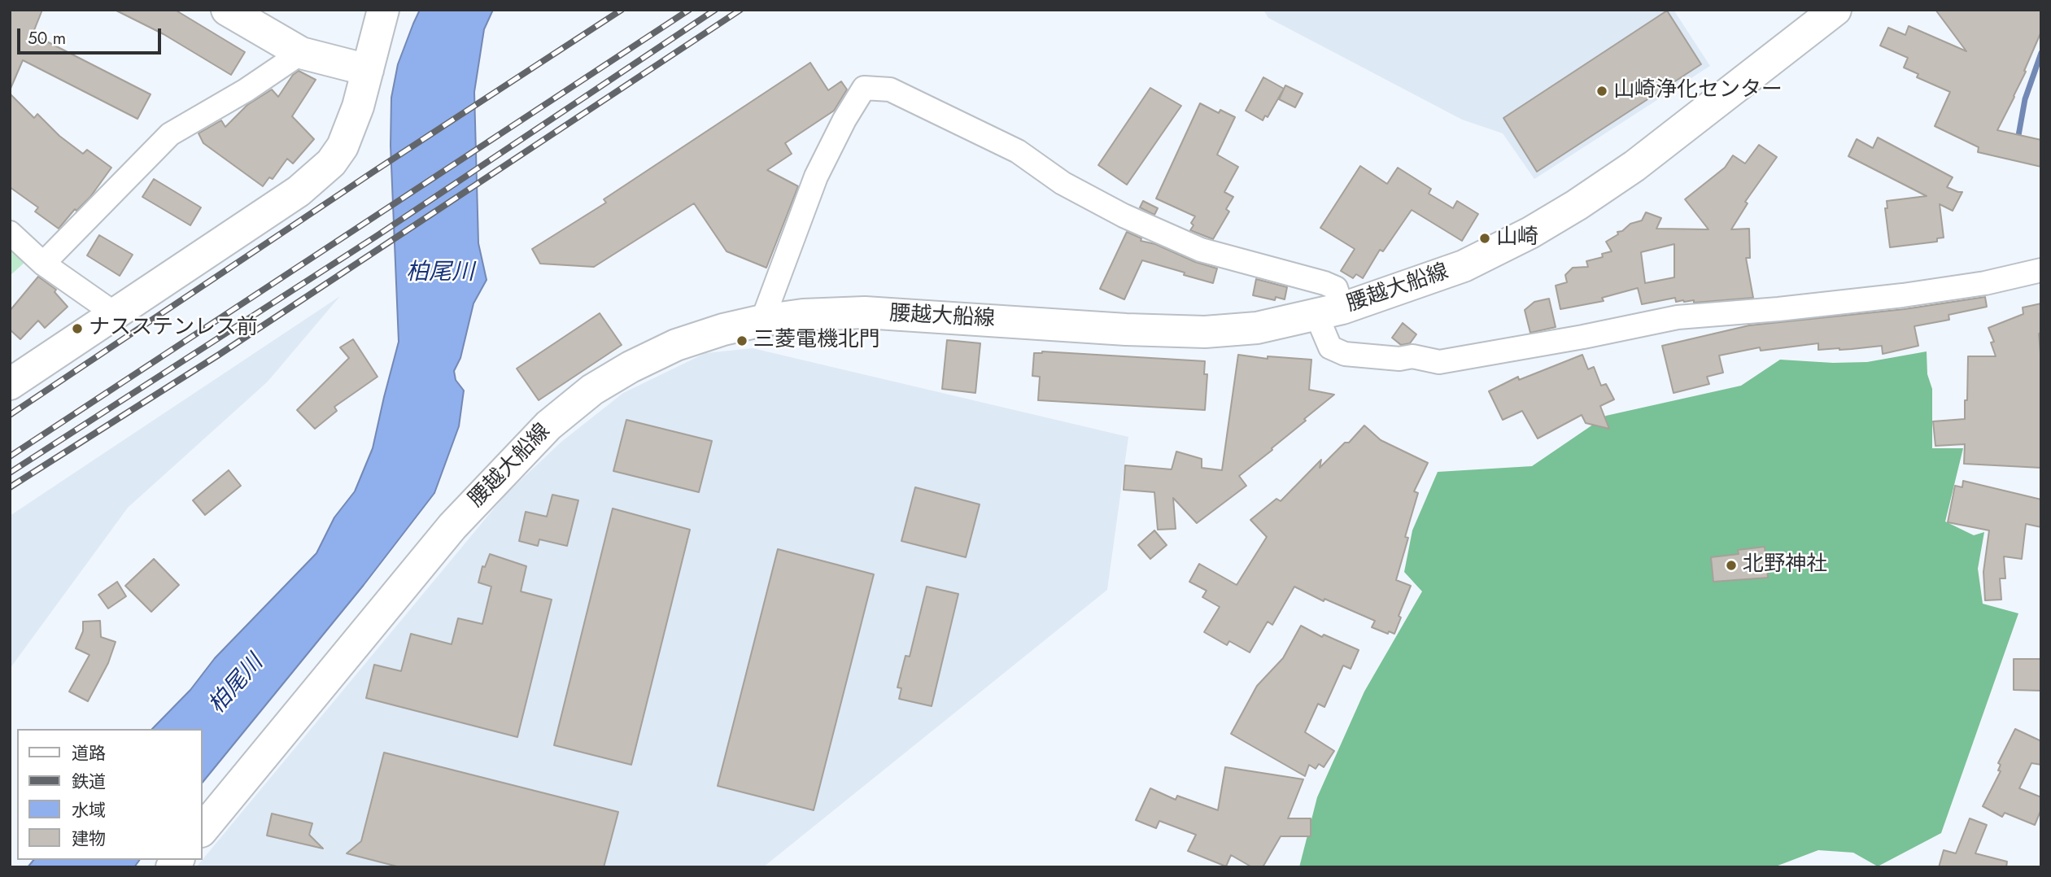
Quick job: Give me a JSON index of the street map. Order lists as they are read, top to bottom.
{
  "streets": {
    "main road": ["腰越大船線"]
  },
  "water": ["柏尾川"],
  "places": [
    "山崎浄化センター",
    "山崎",
    "ナスステンレス前",
    "三菱電機北門",
    "北野神社"
  ],
  "legend": [
    "道路",
    "鉄道",
    "水域",
    "建物"
  ],
  "scale_bar": "50 m"
}
